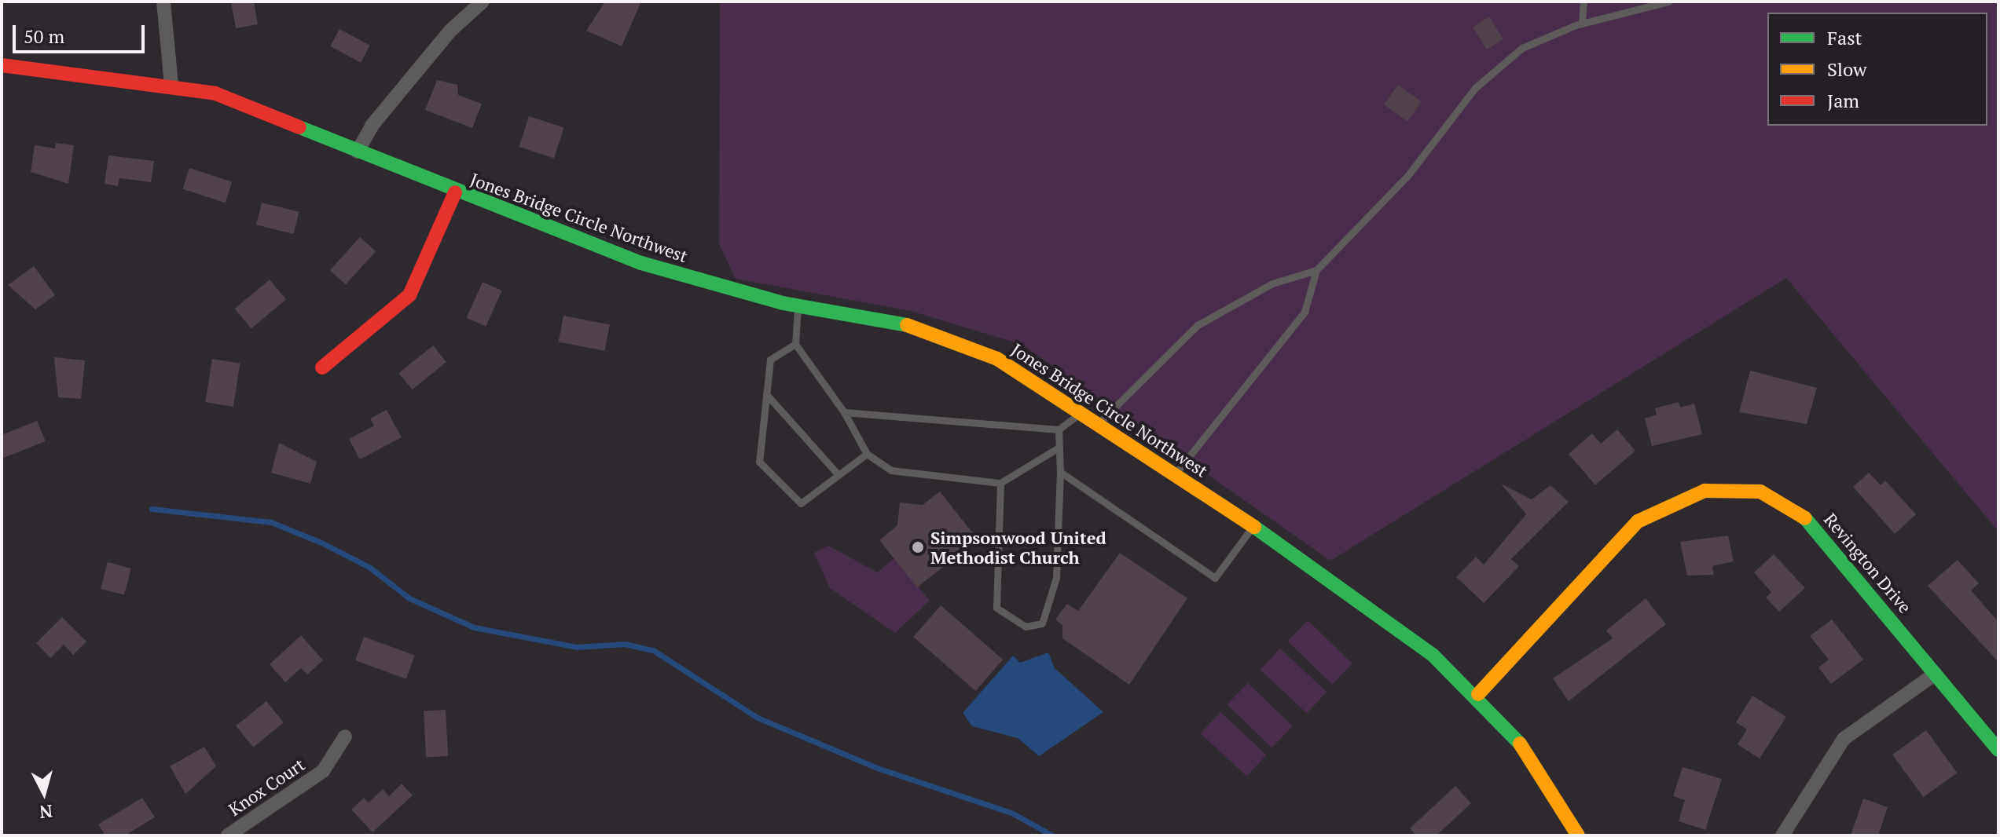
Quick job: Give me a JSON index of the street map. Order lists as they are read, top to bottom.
{
  "streets": {
    "street": ["Jones Bridge Circle Northwest", "Revington Drive", "Knox Court"]
  },
  "crossings": [
    ["Jones Bridge Circle Northwest", "Revington Drive"]
  ],
  "places": ["Simpsonwood United Methodist Church"],
  "legend": ["Fast", "Slow", "Jam"],
  "scale_bar": "50 m",
  "north": "bottom"
}
